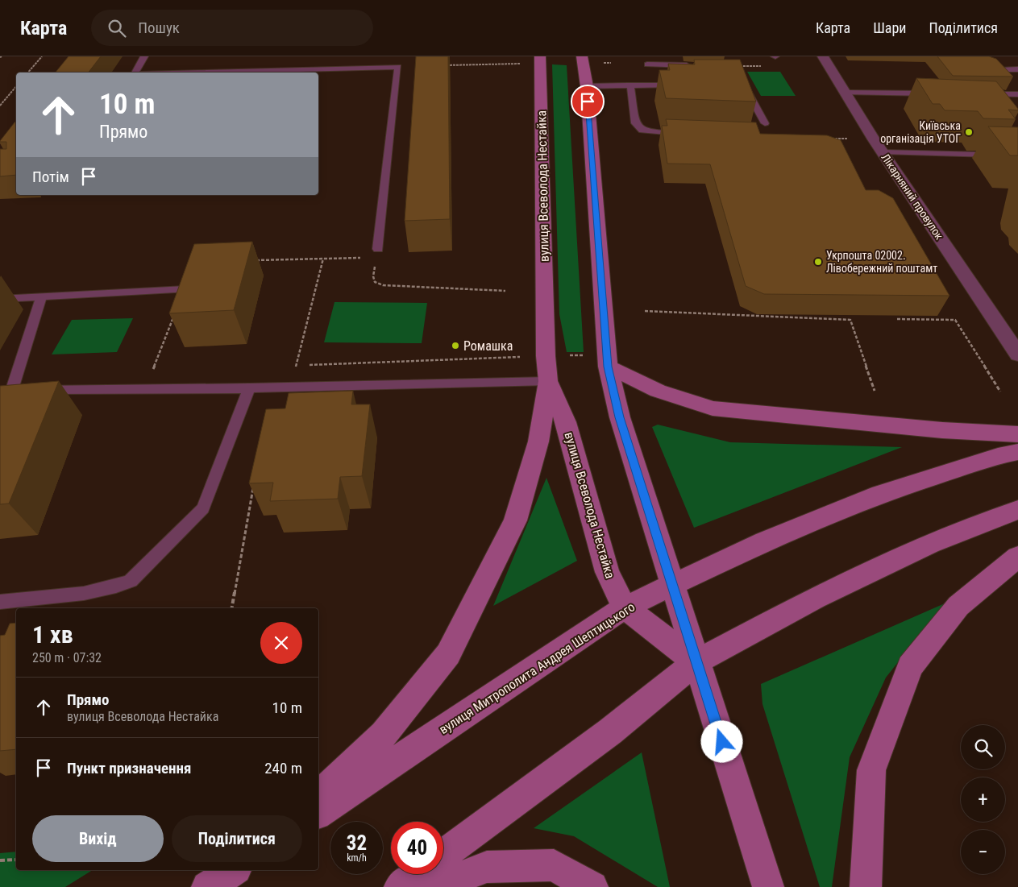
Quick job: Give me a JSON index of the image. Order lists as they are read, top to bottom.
{
  "streets": {
    "street": ["вулиця Всеволода Нестайка", "Лікарняний провулок", "вулиця Митрополита Андрея Шептицького"]
  },
  "crossings": [
    ["вулиця Всеволода Нестайка", "вулиця Митрополита Андрея Шептицького"]
  ],
  "places": ["Київська організація УТОГ", "Укрпошта 02002. Лівобережний поштамт", "Ромашка"],
  "page": {
    "header": "Карта",
    "search": "Пошук",
    "nav": ["Карта", "Шари", "Поділитися"],
    "turn": ["10 m", "Прямо"],
    "then": "Потім",
    "heading": ["1 хв", "250 m · 07:32"],
    "list": [
      {
        "name": "Прямо",
        "note": "вулиця Всеволода Нестайка",
        "value": "10 m"
      },
      {
        "name": "Пункт призначення",
        "value": "240 m"
      }
    ],
    "map_buttons": ["+", "−"],
    "buttons": ["Вихід", "Поділитися"],
    "speed": "32 km/h",
    "limit": "40"
  }
}
